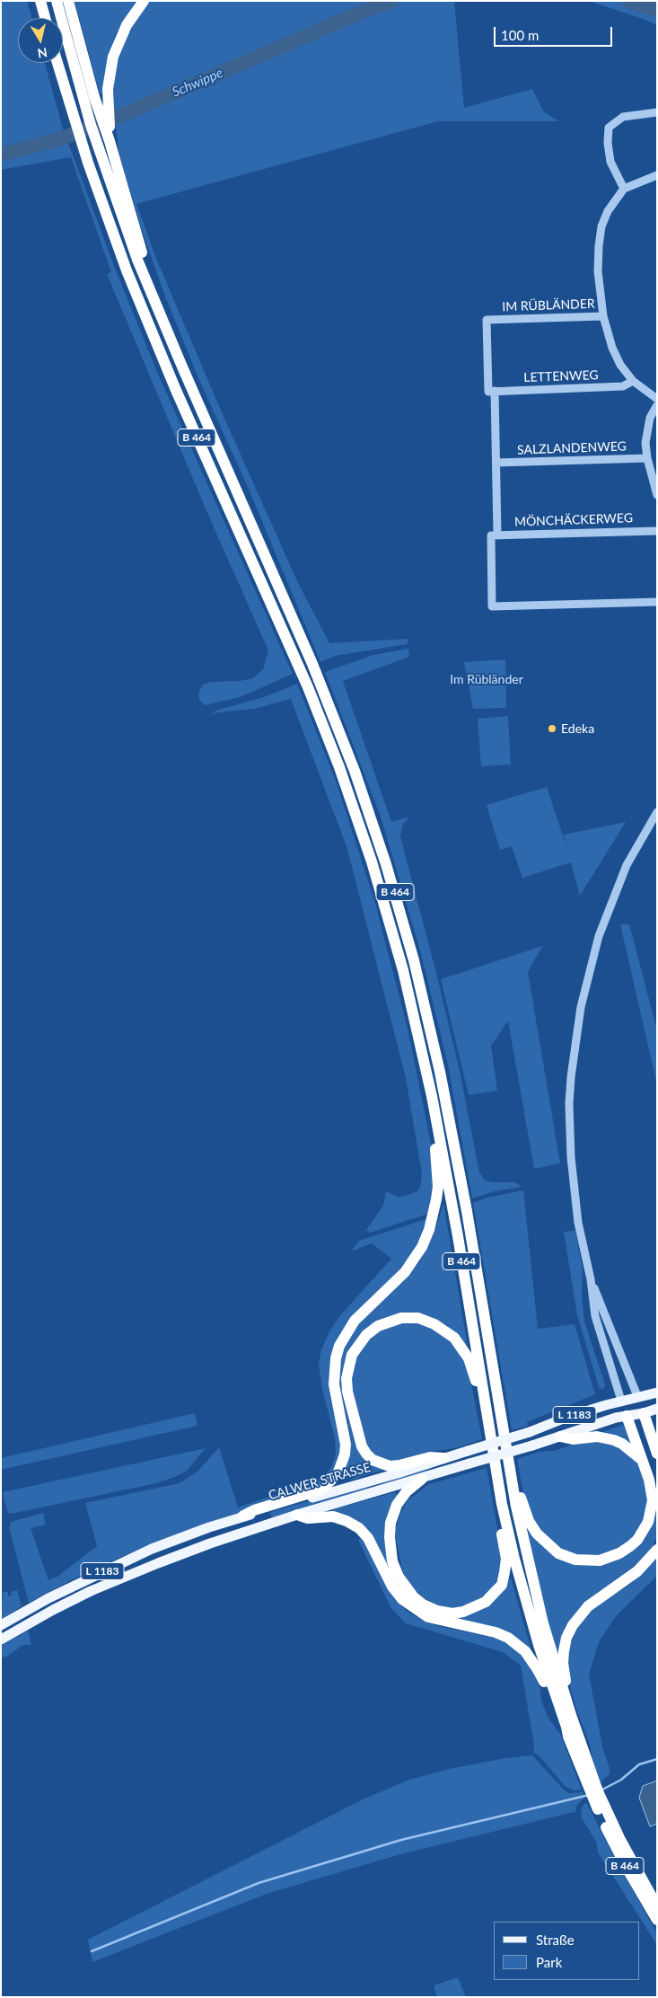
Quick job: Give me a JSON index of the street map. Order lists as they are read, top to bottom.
{
  "streets": {
    "highway": ["B 464"],
    "main road": ["L 1183", "CALWER STRASSE"],
    "street": [
      "IM RÜBLÄNDER",
      "LETTENWEG",
      "SALZLANDENWEG",
      "MÖNCHÄCKERWEG"
    ]
  },
  "crossings": [
    ["IM RÜBLÄNDER", "LETTENWEG"],
    ["IM RÜBLÄNDER", "SALZLANDENWEG"],
    ["IM RÜBLÄNDER", "MÖNCHÄCKERWEG"]
  ],
  "water": ["Schwippe"],
  "parks": ["Im Rübländer"],
  "places": ["Edeka"],
  "legend": ["Straße", "Park"],
  "scale_bar": "100 m",
  "north": "bottom"
}
